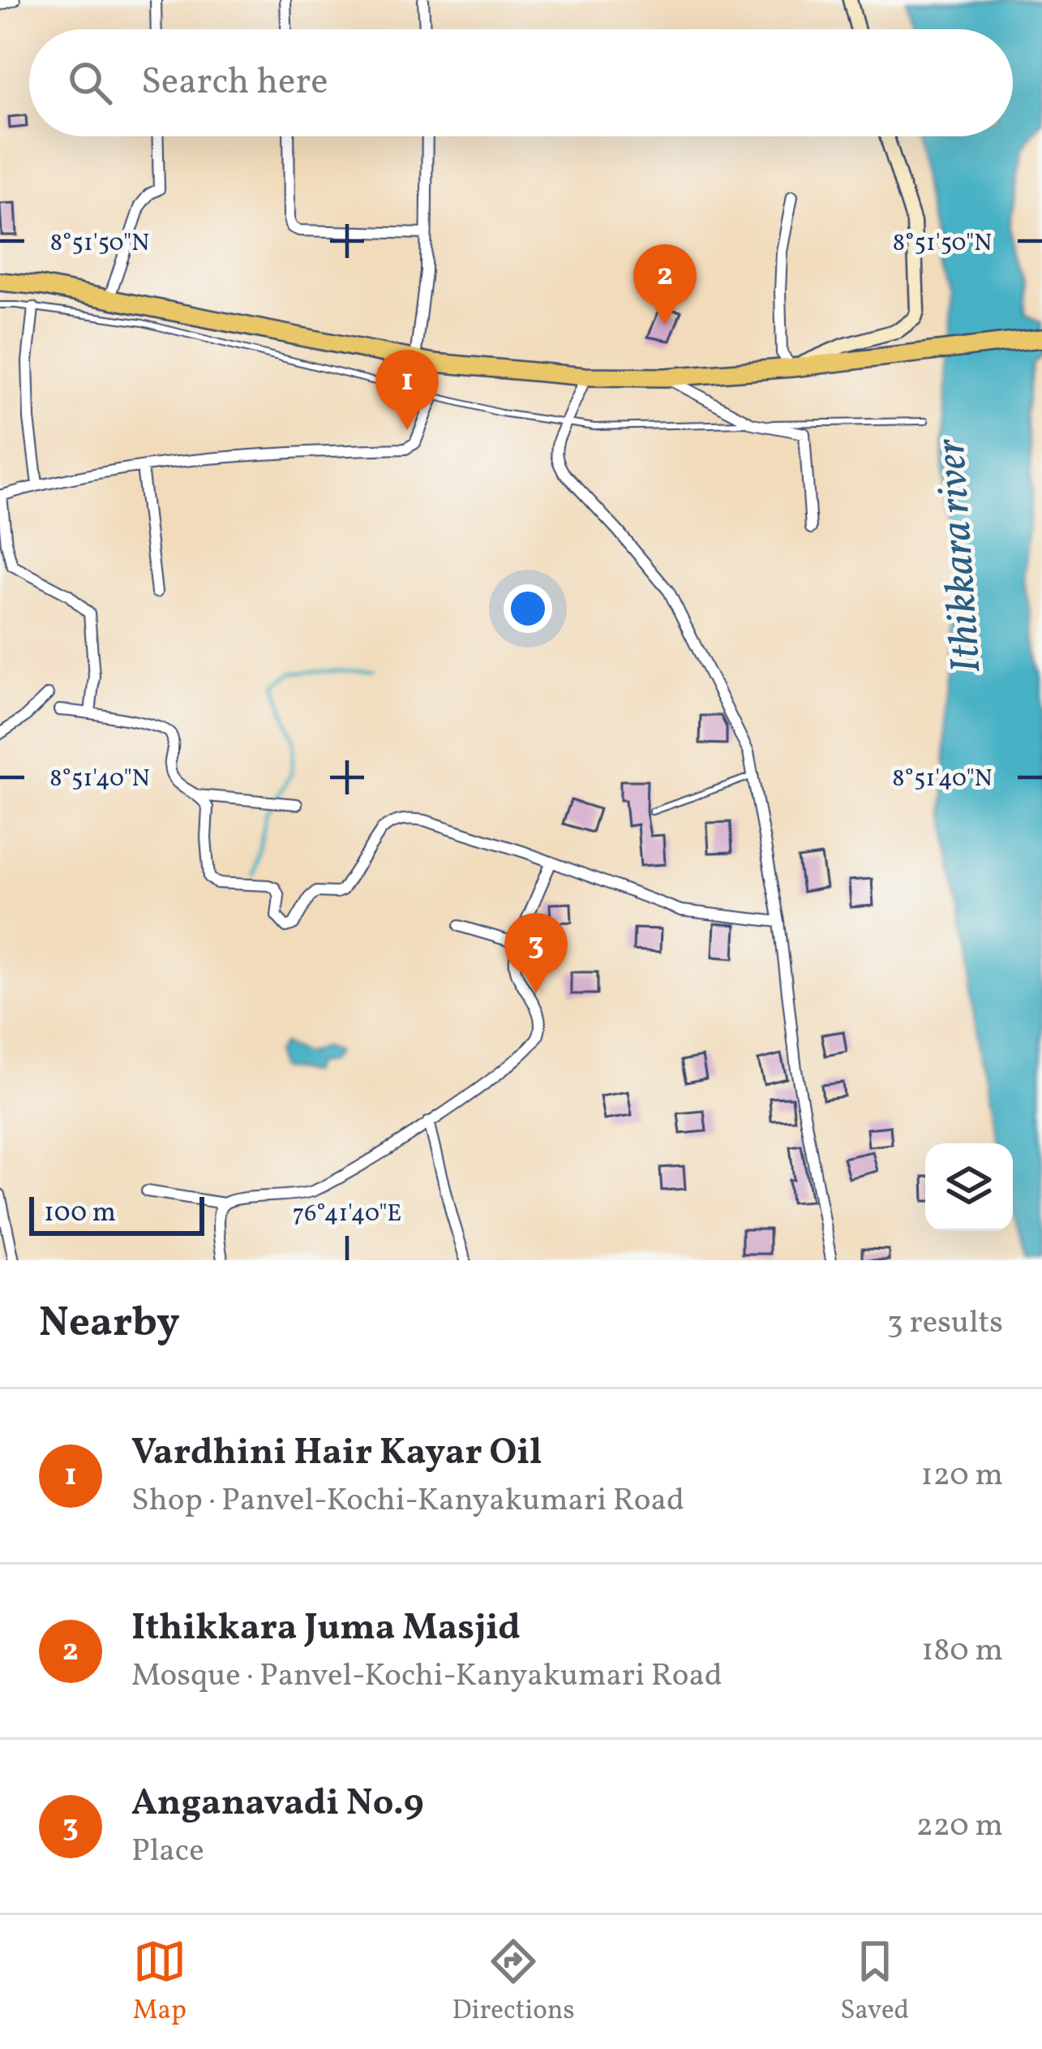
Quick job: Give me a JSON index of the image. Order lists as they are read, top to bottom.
{
  "water": ["Ithikkara river"],
  "scale_bar": "100 m",
  "page": {
    "search": "Search here",
    "pins": ["2", "1", "3"],
    "scale": "100 m",
    "heading": ["Nearby", "3 results"],
    "list": [
      {
        "mark": "1",
        "name": "Vardhini Hair Kayar Oil",
        "note": "Shop · Panvel-Kochi-Kanyakumari Road",
        "value": "120 m"
      },
      {
        "mark": "2",
        "name": "Ithikkara Juma Masjid",
        "note": "Mosque · Panvel-Kochi-Kanyakumari Road",
        "value": "180 m"
      },
      {
        "mark": "3",
        "name": "Anganavadi No.9",
        "note": "Place",
        "value": "220 m"
      }
    ],
    "nav": ["Map", "Directions", "Saved"]
  },
  "coordinates": ["8°51'50\"N", "8°51'40\"N", "76°41'40\"E"]
}
